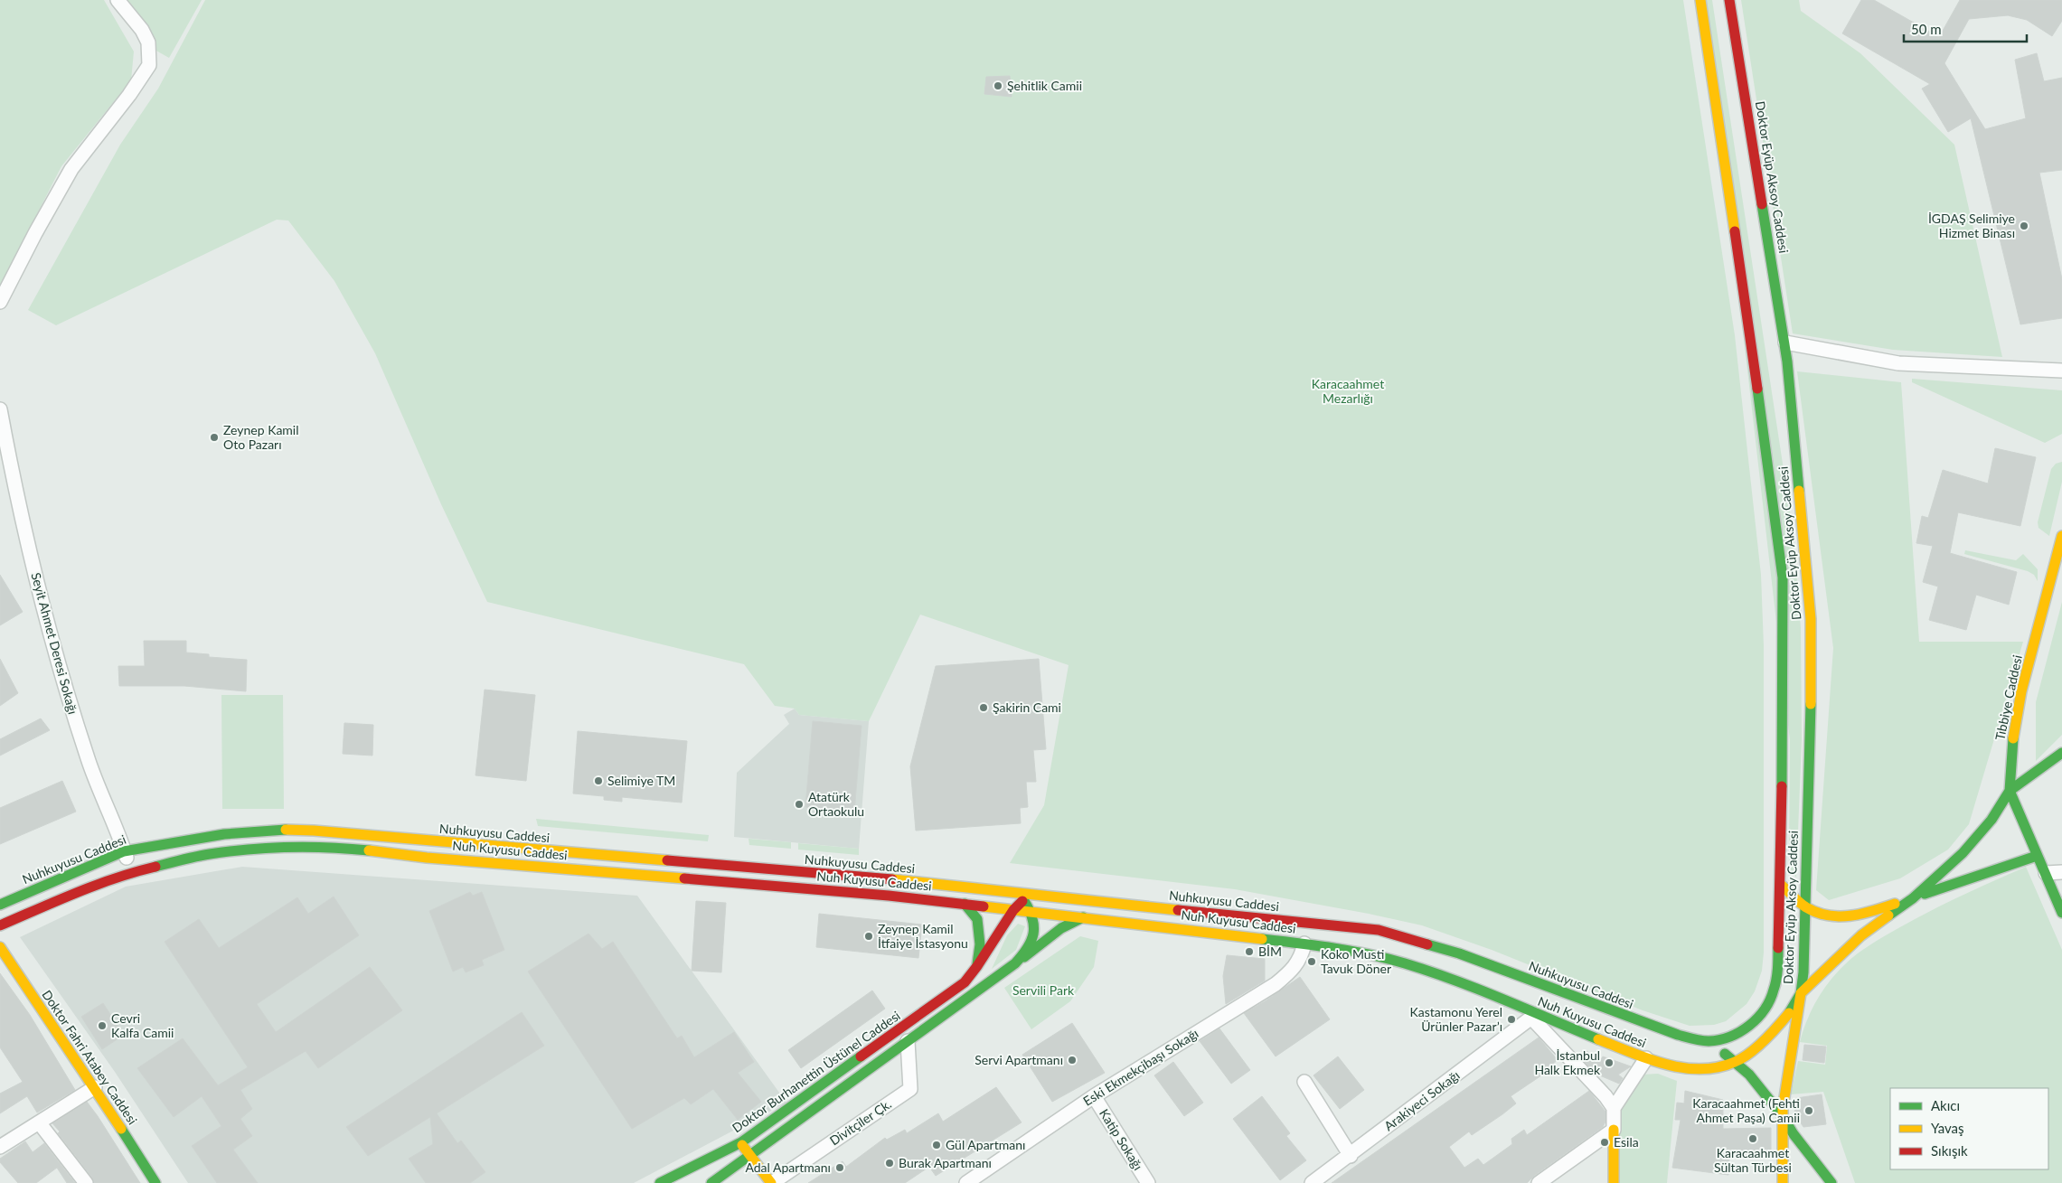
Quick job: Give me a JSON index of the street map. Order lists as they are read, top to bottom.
{
  "streets": {
    "main road": [
      "Doktor Eyüp Aksoy Caddesi",
      "Tıbbiye Caddesi",
      "Nuhkuyusu Caddesi",
      "Nuh Kuyusu Caddesi",
      "Doktor Fahri Atabey Caddesi",
      "Doktor Burhanettin Üstünel Caddesi"
    ],
    "street": [
      "Seyit Ahmet Deresi Sokağı",
      "Eski Ekmekçibaşı Sokağı",
      "Arakiyeci Sokağı",
      "Divitçiler Çk.",
      "Katip Sokağı"
    ]
  },
  "crossings": [
    ["Doktor Eyüp Aksoy Caddesi", "Nuhkuyusu Caddesi"],
    ["Doktor Eyüp Aksoy Caddesi", "Nuh Kuyusu Caddesi"],
    ["Seyit Ahmet Deresi Sokağı", "Nuhkuyusu Caddesi"],
    ["Seyit Ahmet Deresi Sokağı", "Nuh Kuyusu Caddesi"],
    ["Nuhkuyusu Caddesi", "Doktor Burhanettin Üstünel Caddesi"],
    ["Nuh Kuyusu Caddesi", "Eski Ekmekçibaşı Sokağı"],
    ["Nuh Kuyusu Caddesi", "Doktor Burhanettin Üstünel Caddesi"],
    ["Nuh Kuyusu Caddesi", "Arakiyeci Sokağı"],
    ["Eski Ekmekçibaşı Sokağı", "Katip Sokağı"]
  ],
  "parks": ["Karacaahmet Mezarlığı", "Servili Park"],
  "places": [
    "Şehitlik Camii",
    "İGDAŞ Selimiye Hizmet Binası",
    "Zeynep Kamil Oto Pazarı",
    "Şakirin Cami",
    "Selimiye TM",
    "Atatürk Ortaokulu",
    "Zeynep Kamil İtfaiye İstasyonu",
    "BİM",
    "Koko Musti Tavuk Döner",
    "Kastamonu Yerel Ürünler Pazar’ı",
    "Cevri Kalfa Camii",
    "Servi Apartmanı",
    "İstanbul Halk Ekmek",
    "Karacaahmet (Fehti Ahmet Paşa) Camii",
    "Karacaahmet Sültan Türbesi",
    "Esila",
    "Gül Apartmanı",
    "Burak Apartmanı",
    "Adal Apartmanı"
  ],
  "legend": ["Akıcı", "Yavaş", "Sıkışık"],
  "scale_bar": "50 m"
}
